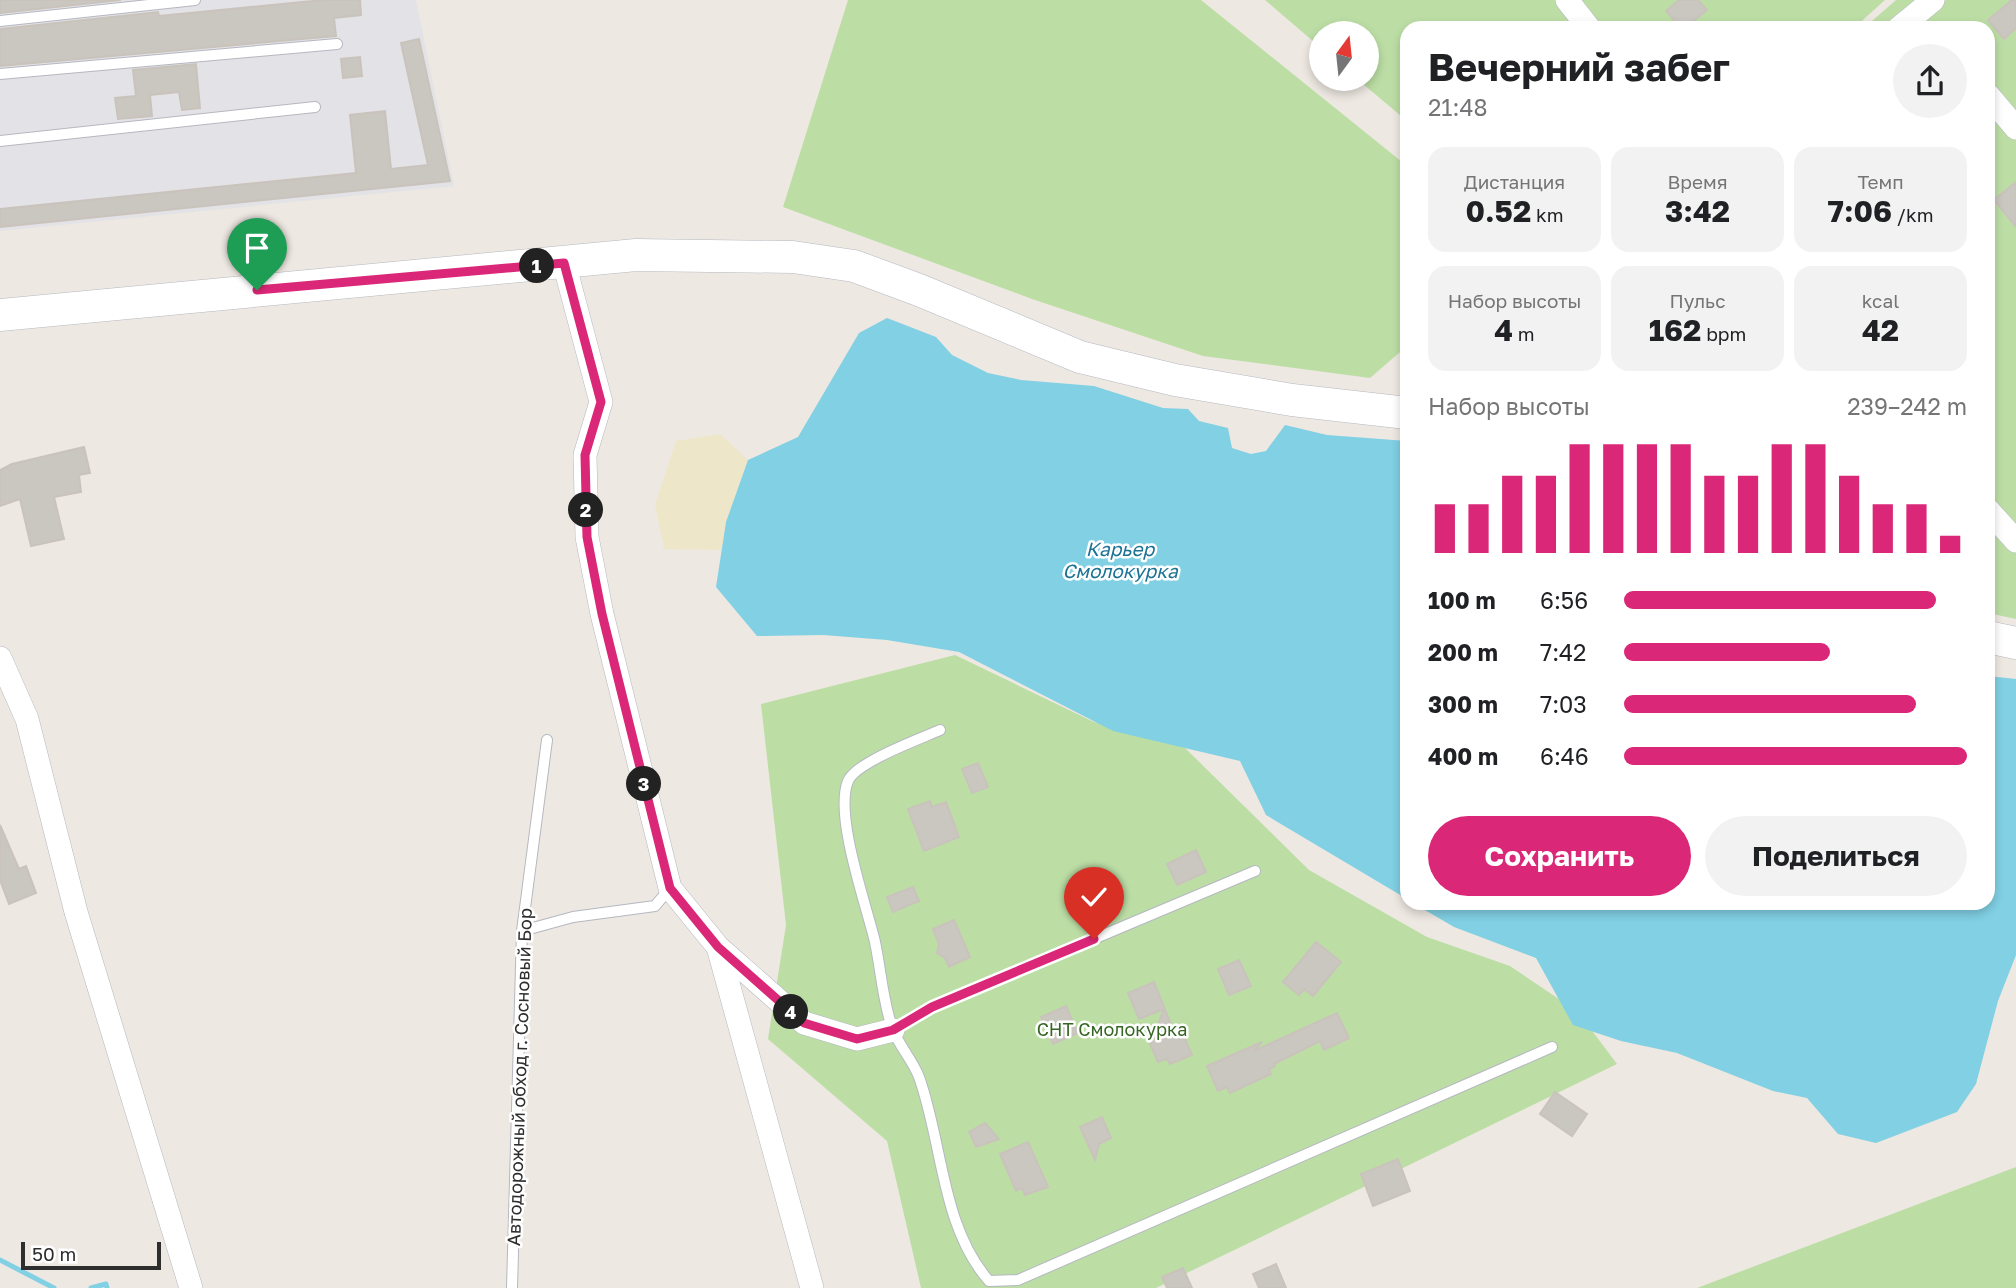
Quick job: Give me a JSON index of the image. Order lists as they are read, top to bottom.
{
  "streets": {
    "lane": ["Автодорожный обход г. Сосновый Бор"]
  },
  "water": ["Карьер Смолокурка"],
  "parks": ["СНТ Смолокурка"],
  "scale_bar": "50 m",
  "north": "top",
  "page": {
    "heading": ["Вечерний забег", "21:48"],
    "stats": [
      ["Дистанция", "0.52 km"],
      ["Время", "3:42"],
      ["Темп", "7:06 /km"],
      ["Набор высоты", "4 m"],
      ["Пульс", "162 bpm"],
      ["kcal", "42"]
    ],
    "pins": [
      "1",
      "2",
      "3",
      "4"
    ],
    "chart": ["Набор высоты", "239–242 m"],
    "list": [
      {
        "name": "100 m",
        "note": "6:56"
      },
      {
        "name": "200 m",
        "note": "7:42"
      },
      {
        "name": "300 m",
        "note": "7:03"
      },
      {
        "name": "400 m",
        "note": "6:46"
      }
    ],
    "buttons": ["Сохранить", "Поделиться"],
    "scale": "50 m"
  }
}
